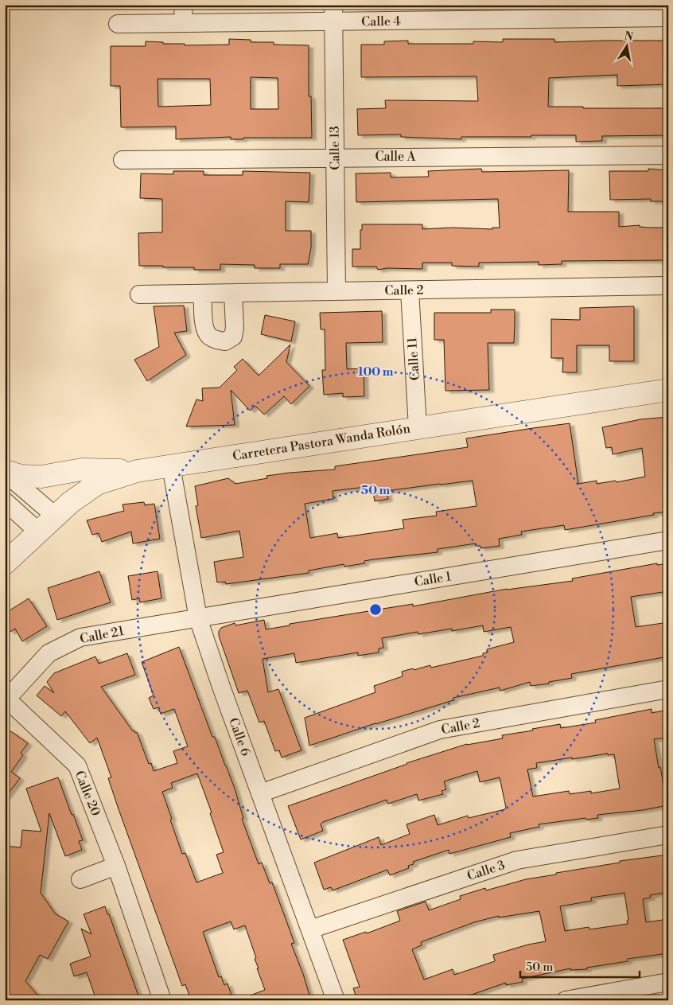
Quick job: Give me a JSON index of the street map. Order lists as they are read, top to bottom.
{
  "streets": {
    "street": [
      "Calle 4",
      "Calle 13",
      "Calle A",
      "Calle 2",
      "Calle 11",
      "Carretera Pastora Wanda Rolón",
      "Calle 1",
      "Calle 21",
      "Calle 6",
      "Calle 20",
      "Calle 3"
    ]
  },
  "crossings": [
    ["Calle 4", "Calle 13"],
    ["Calle 13", "Calle A"],
    ["Calle 13", "Calle 2"],
    ["Calle 2", "Calle 11"],
    ["Calle 2", "Calle 6"],
    ["Calle 11", "Carretera Pastora Wanda Rolón"],
    ["Carretera Pastora Wanda Rolón", "Calle 6"],
    ["Calle 1", "Calle 21"],
    ["Calle 1", "Calle 6"],
    ["Calle 21", "Calle 6"],
    ["Calle 21", "Calle 20"],
    ["Calle 6", "Calle 3"]
  ],
  "scale_bar": "50 m",
  "north": "top",
  "rings": ["100 m", "50 m"]
}
